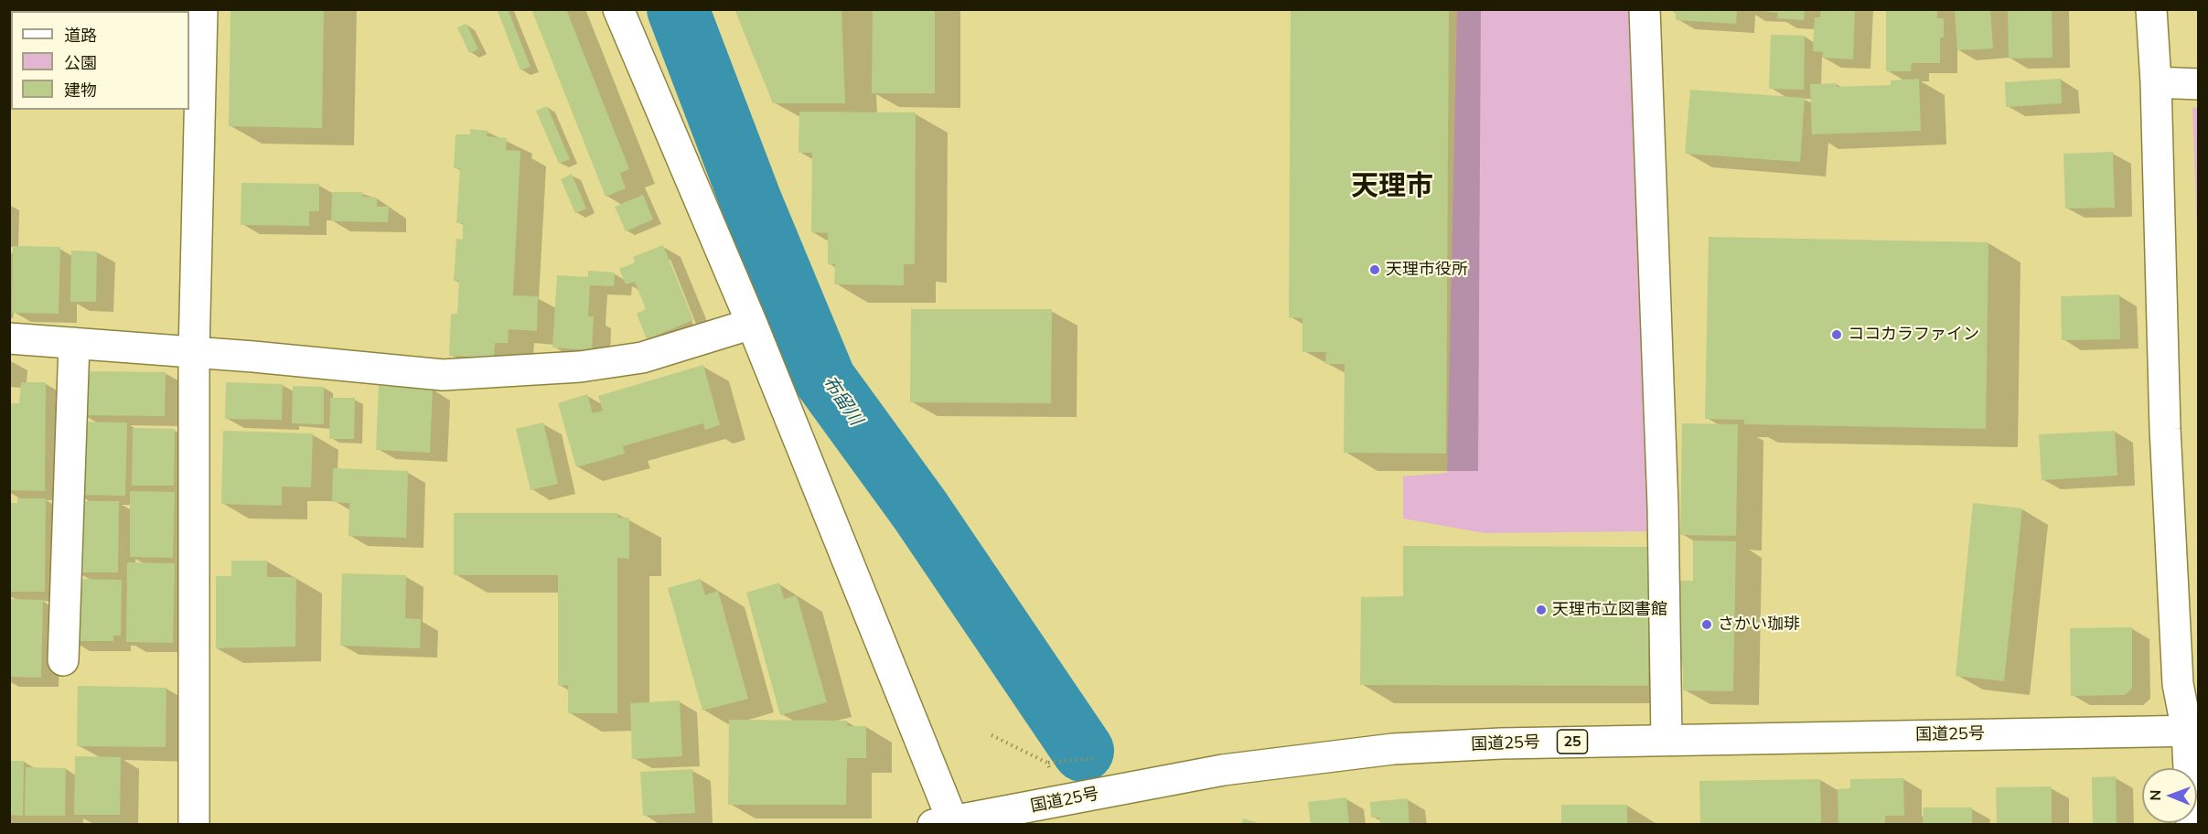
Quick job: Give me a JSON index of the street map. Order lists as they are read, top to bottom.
{
  "streets": {
    "main road": ["国道25号", "25"]
  },
  "districts": ["天理市"],
  "water": ["布留川"],
  "places": [
    "天理市役所",
    "ココカラファイン",
    "天理市立図書館",
    "さかい珈琲"
  ],
  "legend": ["道路", "公園", "建物"],
  "north": "left"
}
